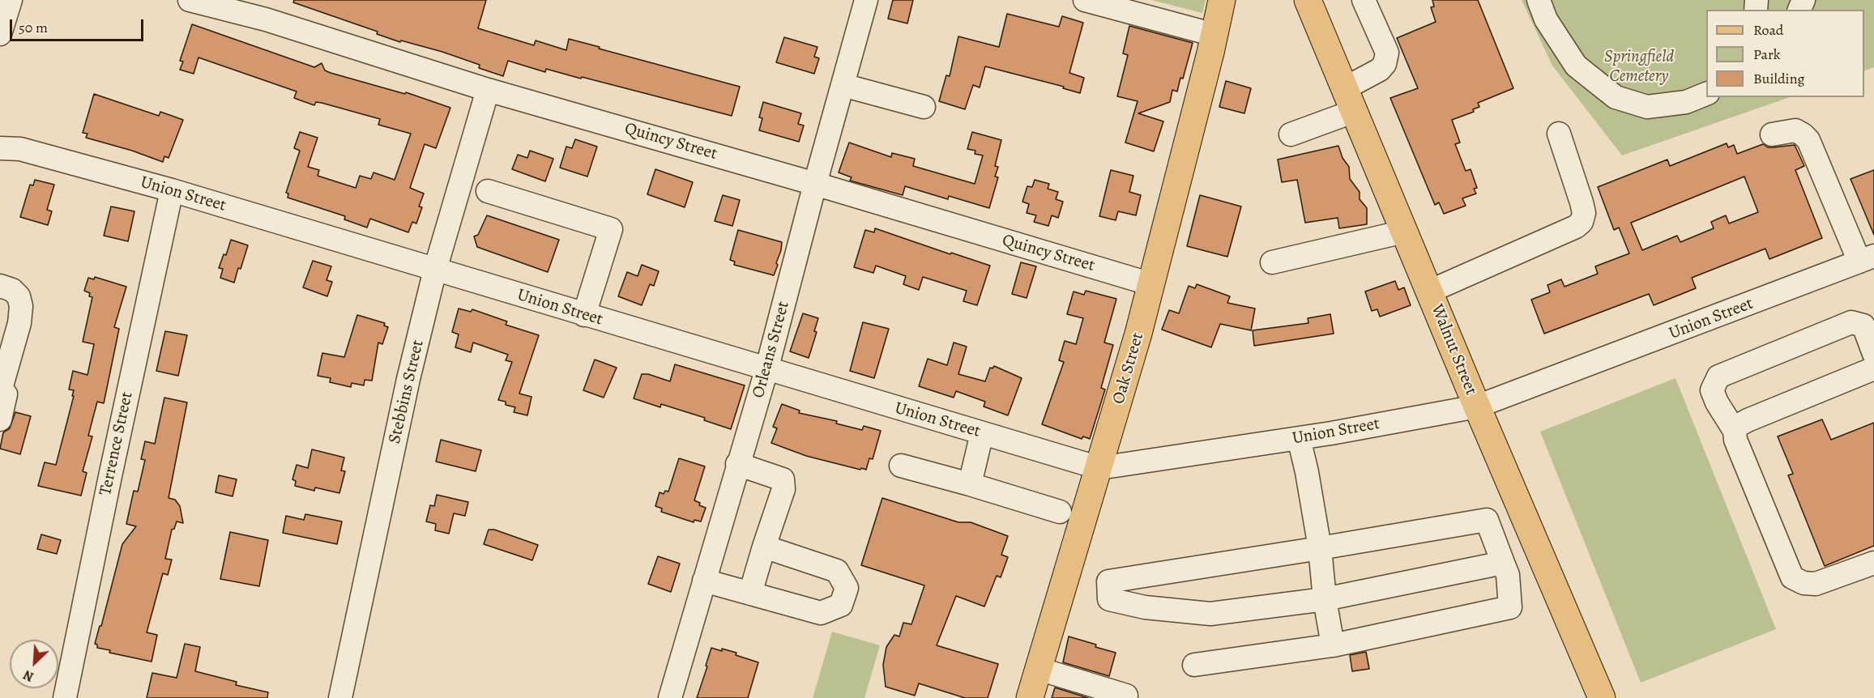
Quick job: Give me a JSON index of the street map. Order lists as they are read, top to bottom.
{
  "streets": {
    "main road": ["Walnut Street", "Oak Street"],
    "street": [
      "Quincy Street",
      "Union Street",
      "Orleans Street",
      "Stebbins Street",
      "Terrence Street"
    ]
  },
  "crossings": [
    ["Quincy Street", "Orleans Street"],
    ["Quincy Street", "Oak Street"],
    ["Quincy Street", "Stebbins Street"],
    ["Union Street", "Orleans Street"],
    ["Union Street", "Walnut Street"],
    ["Union Street", "Oak Street"],
    ["Union Street", "Stebbins Street"],
    ["Union Street", "Terrence Street"]
  ],
  "parks": ["Springfield Cemetery"],
  "legend": ["Road", "Park", "Building"],
  "scale_bar": "50 m",
  "north": "bottom left"
}
